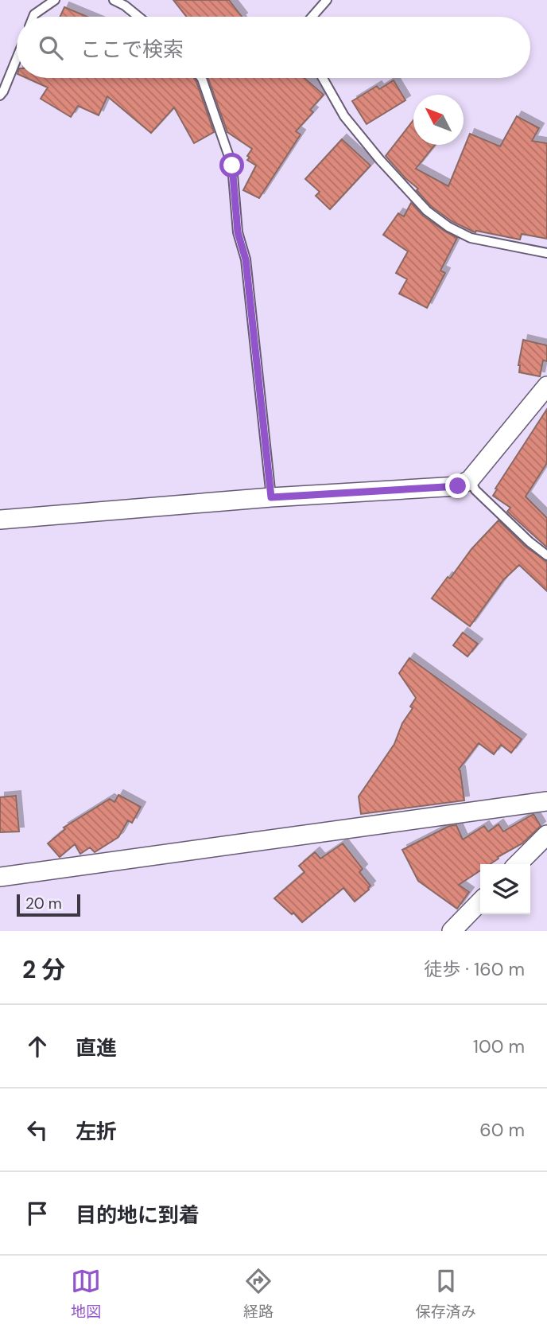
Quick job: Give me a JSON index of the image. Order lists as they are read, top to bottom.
{
  "scale_bar": "20 m",
  "north": "top left",
  "page": {
    "search": "ここで検索",
    "scale": "20 m",
    "heading": ["2 分", "徒歩 · 160 m"],
    "list": [
      ["直進", "100 m"],
      ["左折", "60 m"],
      "目的地に到着"
    ],
    "nav": ["地図", "経路", "保存済み"]
  }
}
